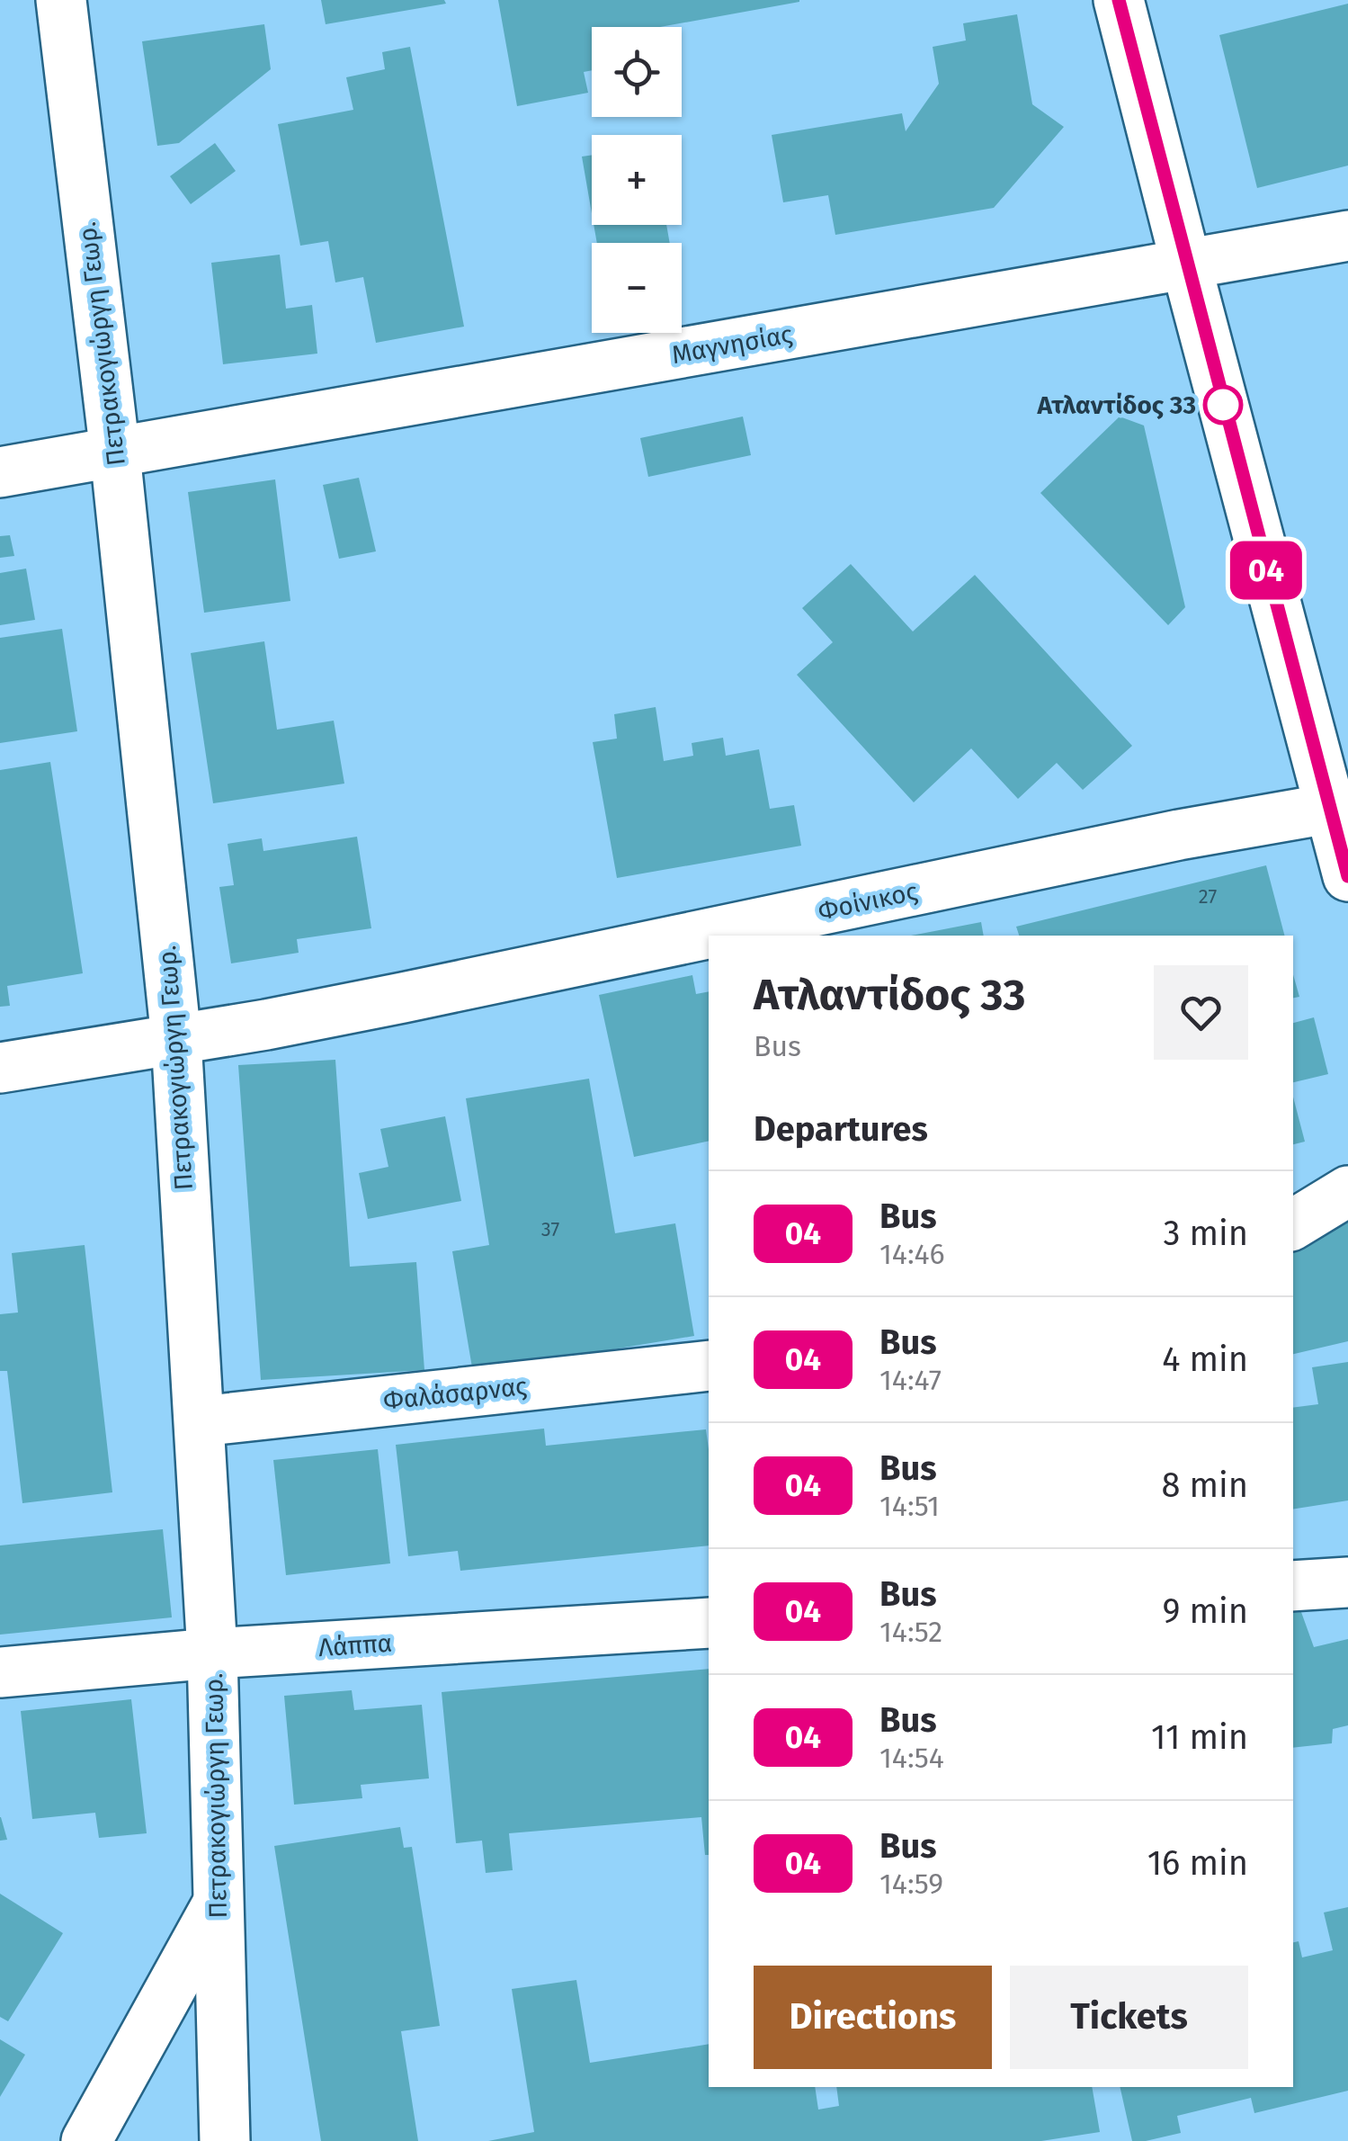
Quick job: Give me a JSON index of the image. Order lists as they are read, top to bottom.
{
  "streets": {
    "street": [
      "Πετρακογιώργη Γεωρ.",
      "Μαγνησίας",
      "Φοίνικος",
      "Φαλάσαρνας",
      "Λάππα"
    ]
  },
  "crossings": [
    ["Πετρακογιώργη Γεωρ.", "Μαγνησίας"],
    ["Πετρακογιώργη Γεωρ.", "Φοίνικος"],
    ["Πετρακογιώργη Γεωρ.", "Φαλάσαρνας"],
    ["Πετρακογιώργη Γεωρ.", "Λάππα"]
  ],
  "places": ["Ατλαντίδος 33"],
  "lines": ["bus line 04"],
  "house_numbers": ["27", "37"],
  "page": {
    "on_map": "04",
    "map_buttons": ["+", "−"],
    "heading": [
      ["Ατλαντίδος 33", "Bus"],
      "Departures"
    ],
    "list": [
      {
        "mark": "04",
        "name": "Bus",
        "note": "14:46",
        "value": "3 min"
      },
      {
        "mark": "04",
        "name": "Bus",
        "note": "14:47",
        "value": "4 min"
      },
      {
        "mark": "04",
        "name": "Bus",
        "note": "14:51",
        "value": "8 min"
      },
      {
        "mark": "04",
        "name": "Bus",
        "note": "14:52",
        "value": "9 min"
      },
      {
        "mark": "04",
        "name": "Bus",
        "note": "14:54",
        "value": "11 min"
      },
      {
        "mark": "04",
        "name": "Bus",
        "note": "14:59",
        "value": "16 min"
      }
    ],
    "buttons": ["Directions", "Tickets"]
  }
}
